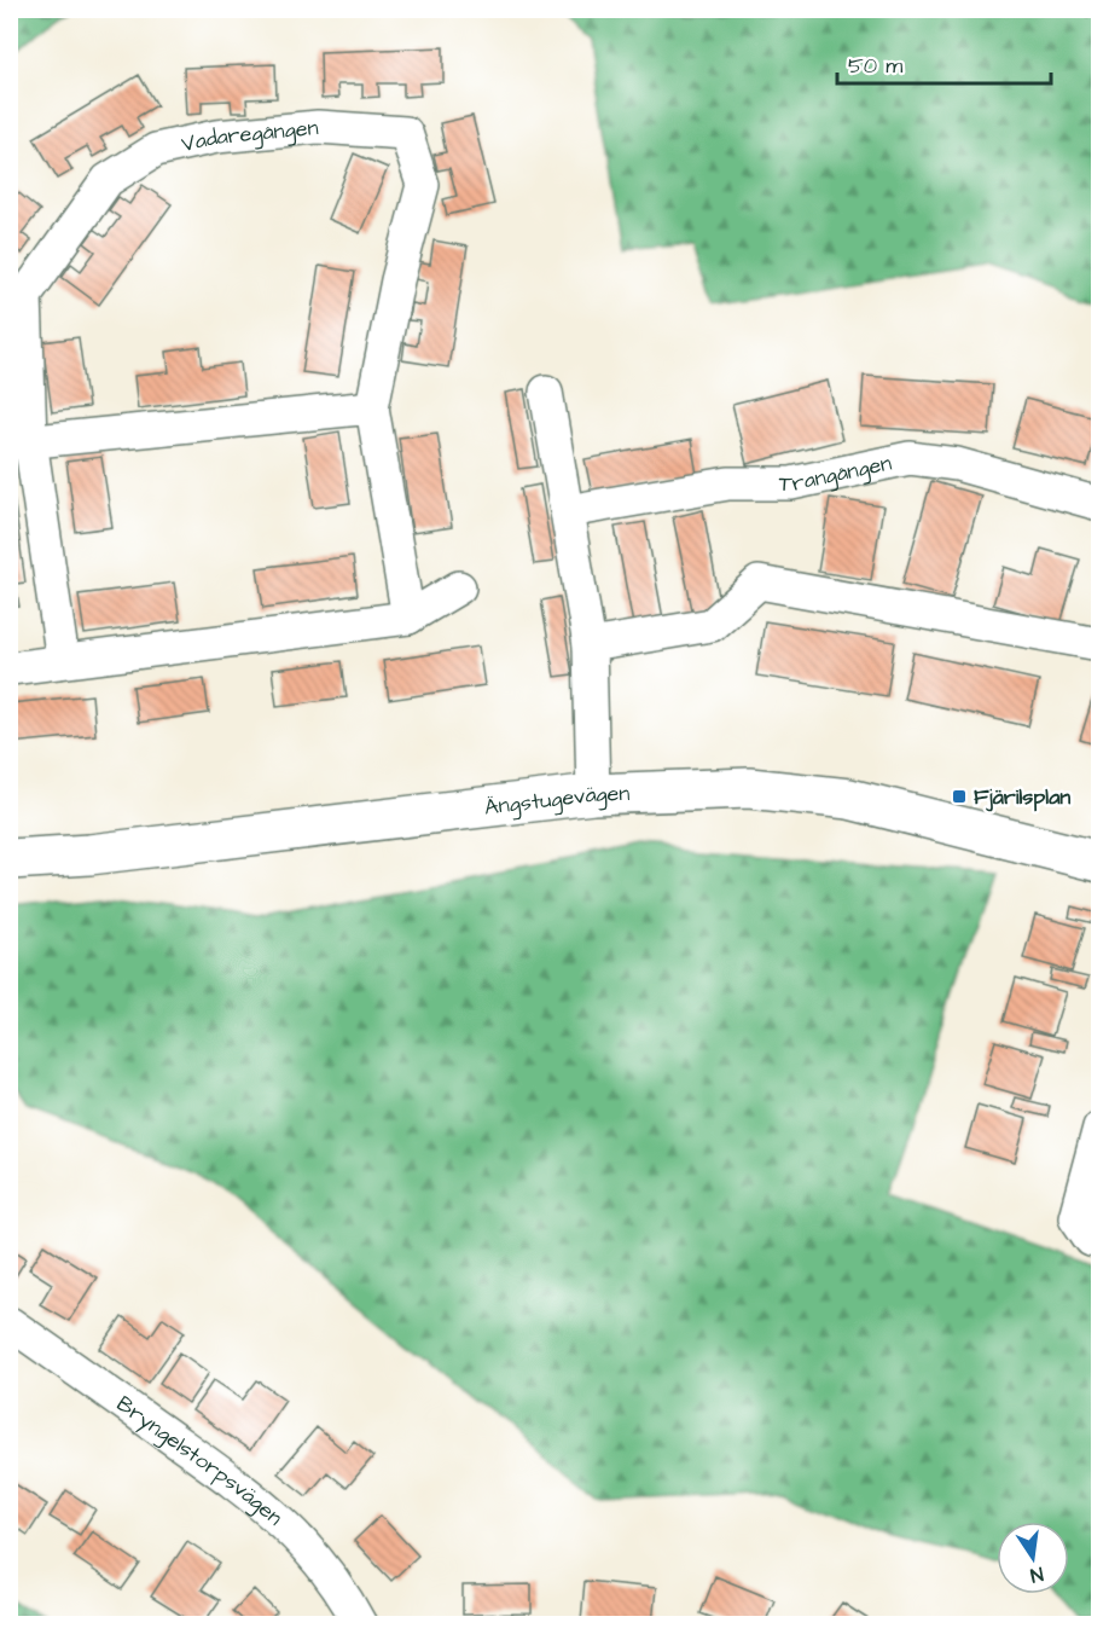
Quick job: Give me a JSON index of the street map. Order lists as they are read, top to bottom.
{
  "streets": {
    "street": [
      "Vadaregången",
      "Trangången",
      "Ängstugevägen",
      "Bryngelstorpsvägen"
    ]
  },
  "places": {
    "transit": ["Fjärilsplan"]
  },
  "scale_bar": "50 m",
  "north": "bottom"
}
